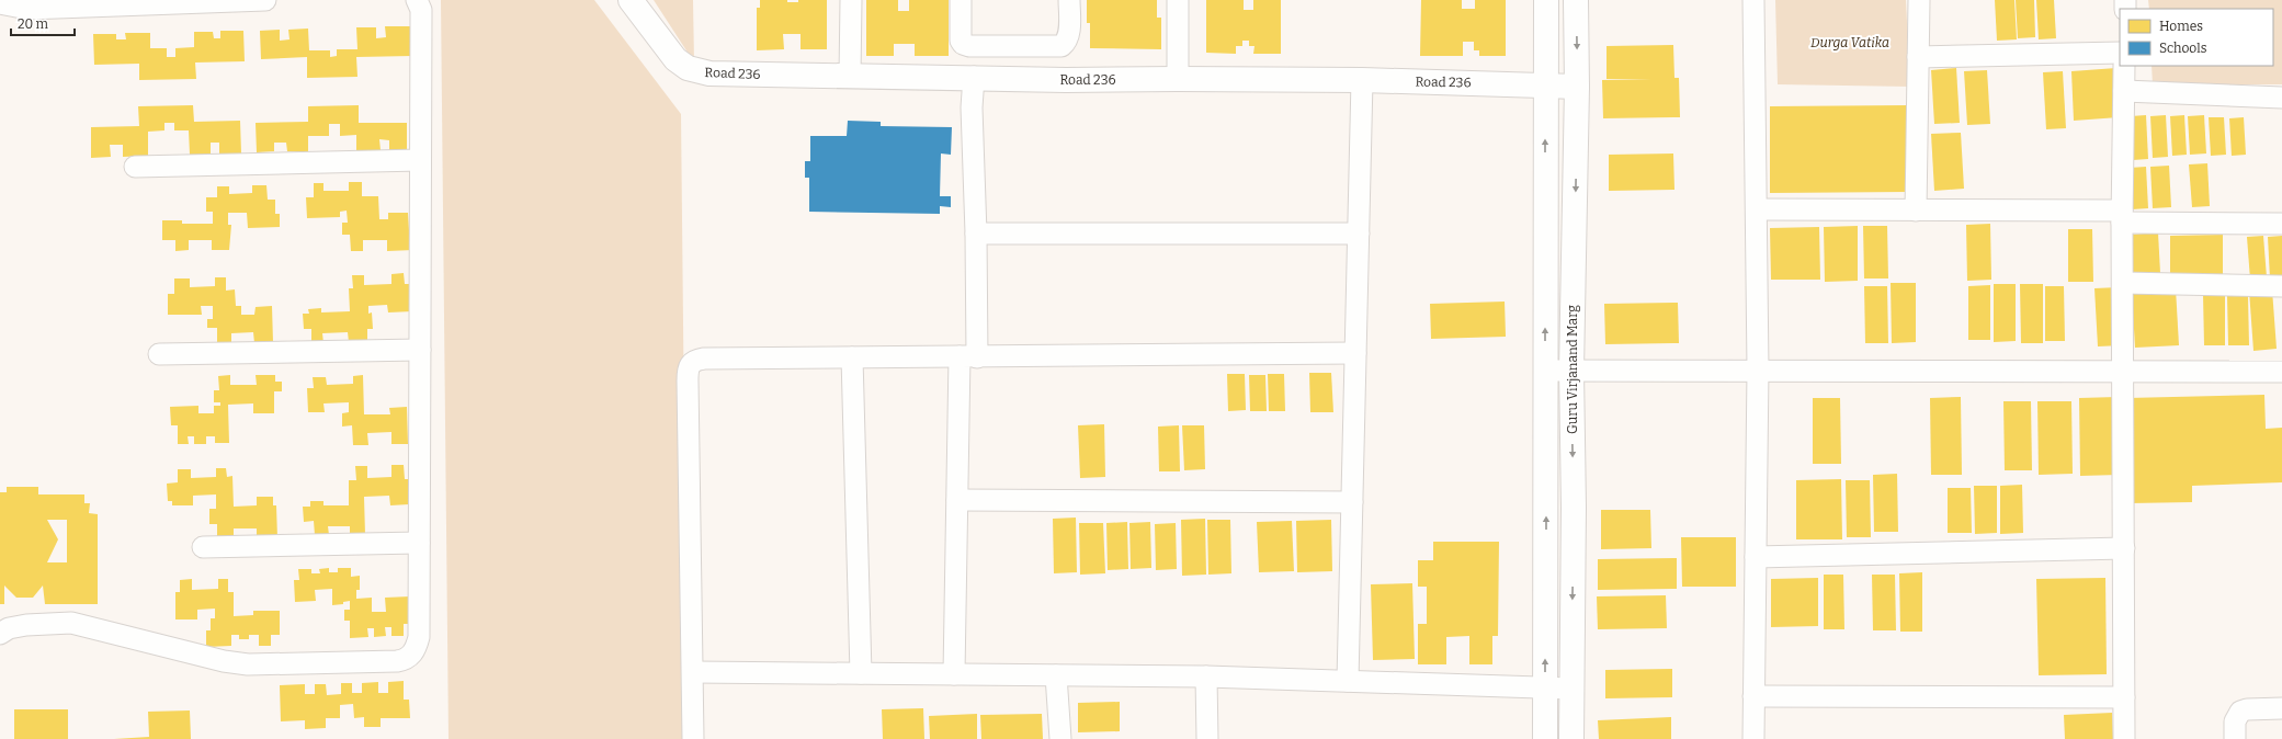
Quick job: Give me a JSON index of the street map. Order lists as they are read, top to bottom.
{
  "streets": {
    "street": ["Road 236", "Guru Virjanand Marg"]
  },
  "crossings": [
    ["Road 236", "Guru Virjanand Marg"]
  ],
  "parks": ["Durga Vatika"],
  "legend": ["Homes", "Schools"],
  "scale_bar": "20 m"
}
